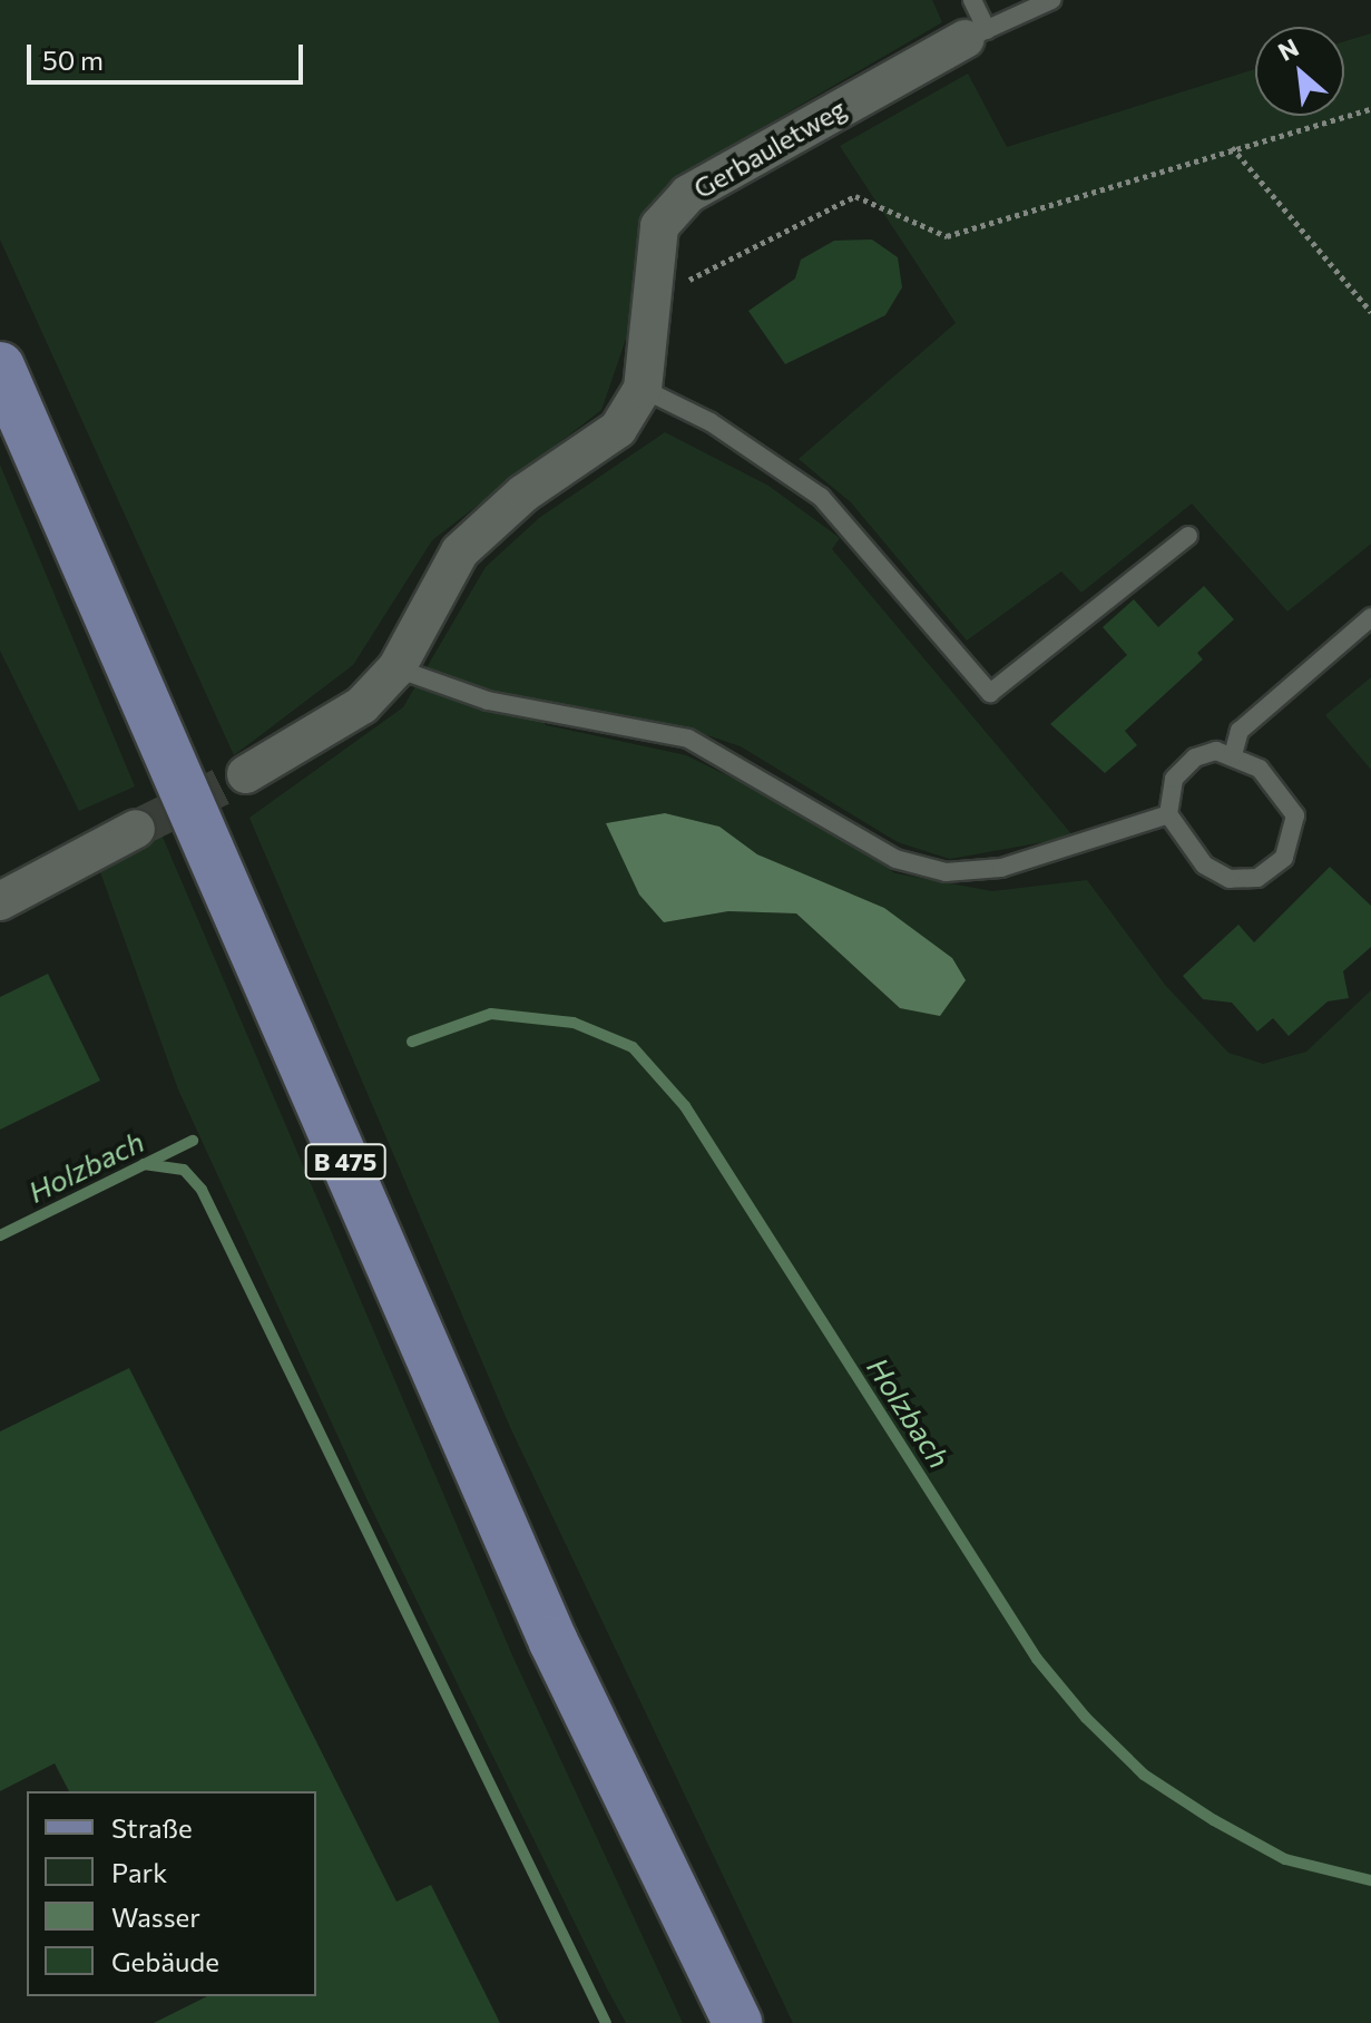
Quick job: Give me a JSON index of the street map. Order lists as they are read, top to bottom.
{
  "streets": {
    "main road": ["B 475"],
    "street": ["Gerbauletweg"]
  },
  "water": ["Holzbach"],
  "legend": [
    "Straße",
    "Park",
    "Wasser",
    "Gebäude"
  ],
  "scale_bar": "50 m",
  "north": "top left"
}
